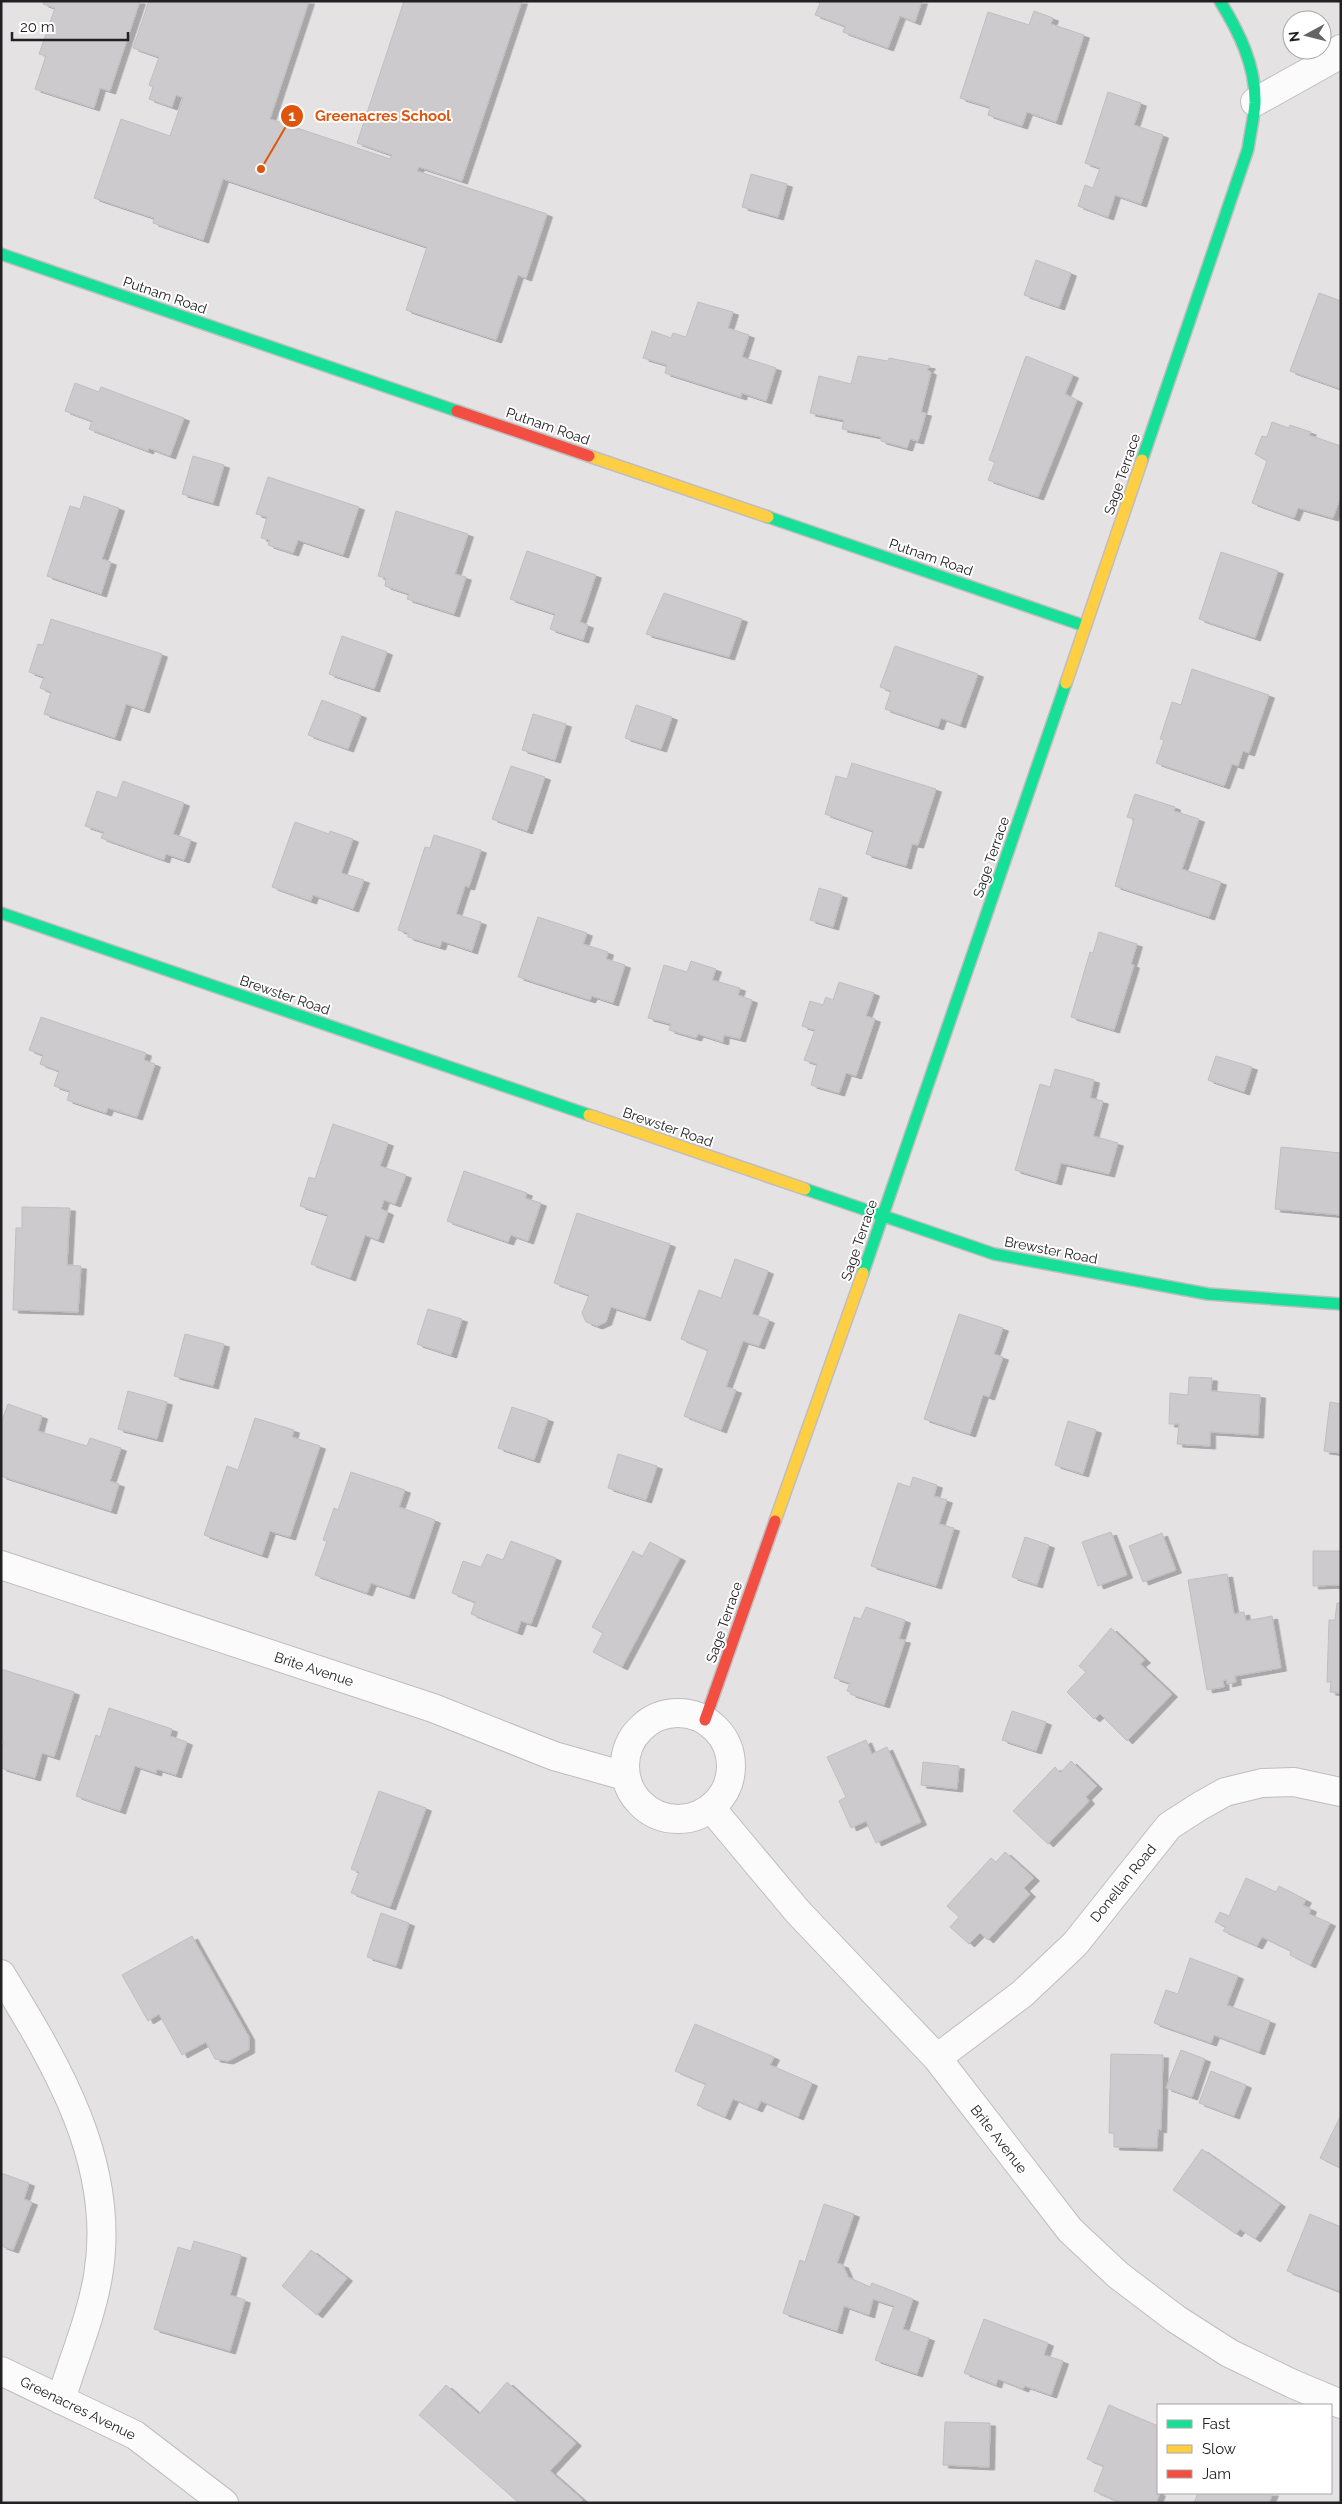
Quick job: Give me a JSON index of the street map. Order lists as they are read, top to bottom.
{
  "streets": {
    "street": [
      "Putnam Road",
      "Sage Terrace",
      "Brewster Road",
      "Brite Avenue",
      "Donellan Road",
      "Greenacres Avenue"
    ]
  },
  "crossings": [
    ["Putnam Road", "Sage Terrace"],
    ["Sage Terrace", "Brewster Road"],
    ["Sage Terrace", "Brite Avenue"],
    ["Brite Avenue", "Donellan Road"]
  ],
  "places": ["Greenacres School"],
  "legend": ["Fast", "Slow", "Jam"],
  "scale_bar": "20 m",
  "north": "left"
}
